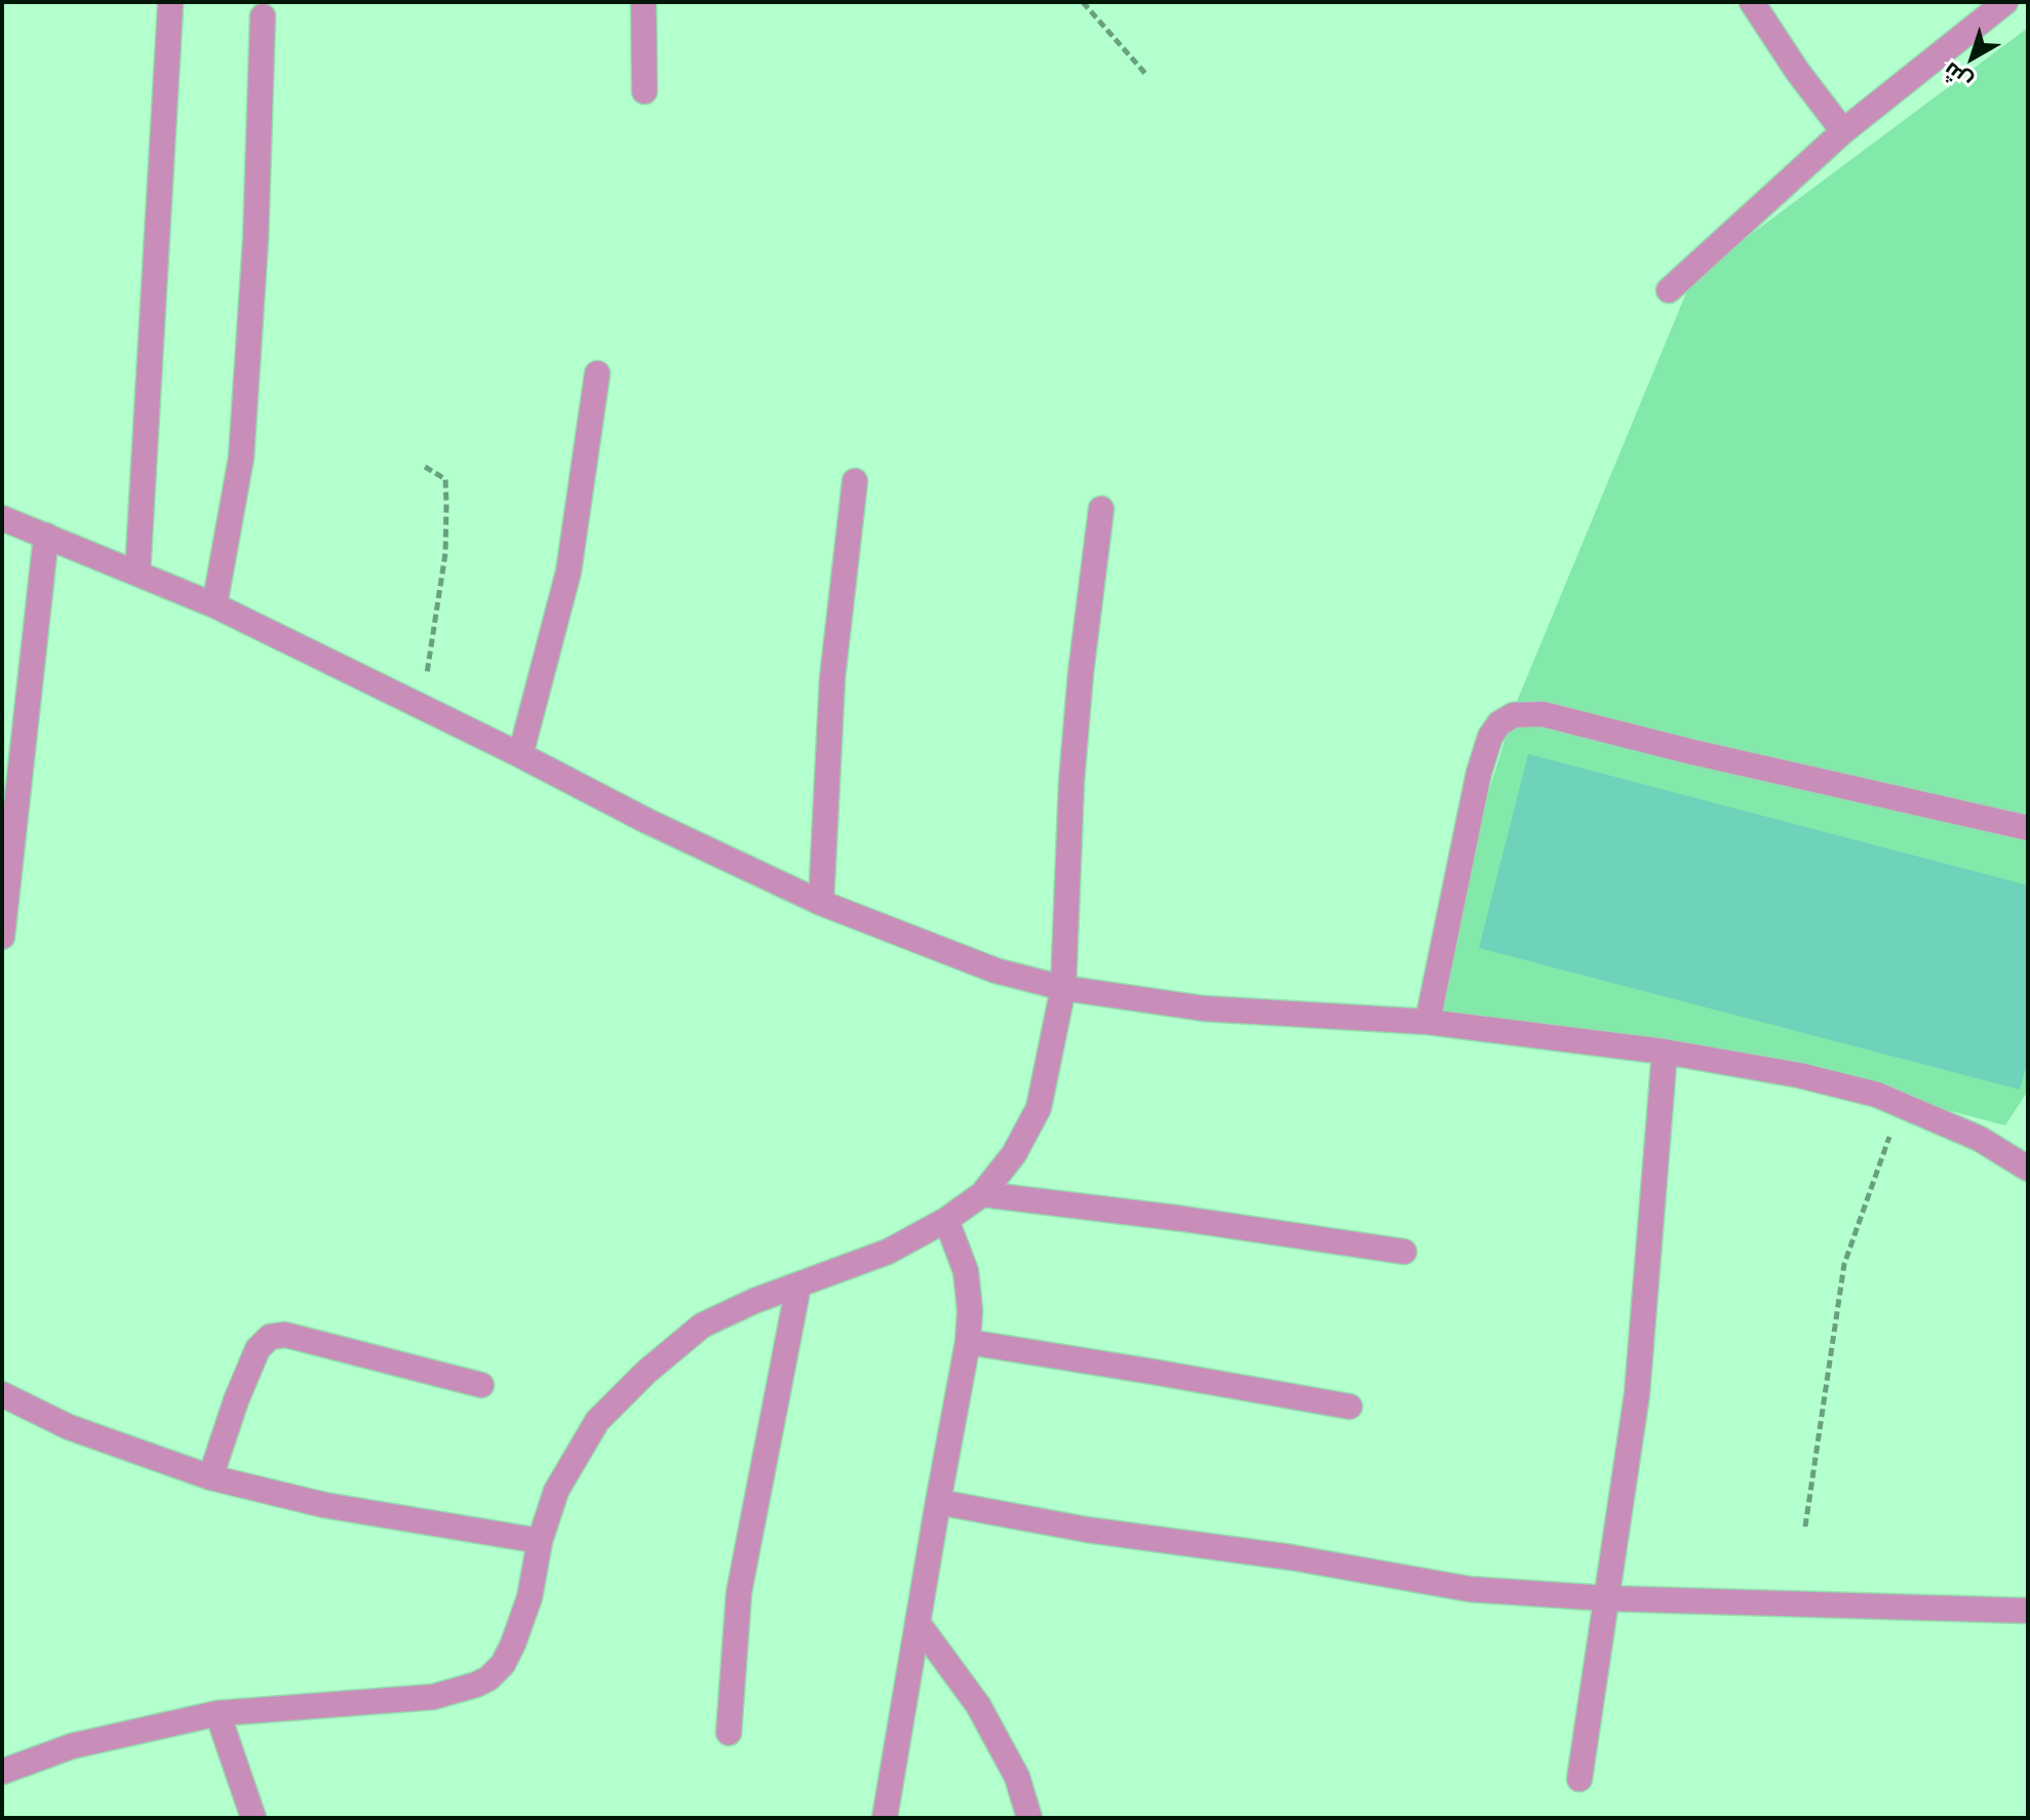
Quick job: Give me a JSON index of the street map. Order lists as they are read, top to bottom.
{
  "north": "bottom left"
}
